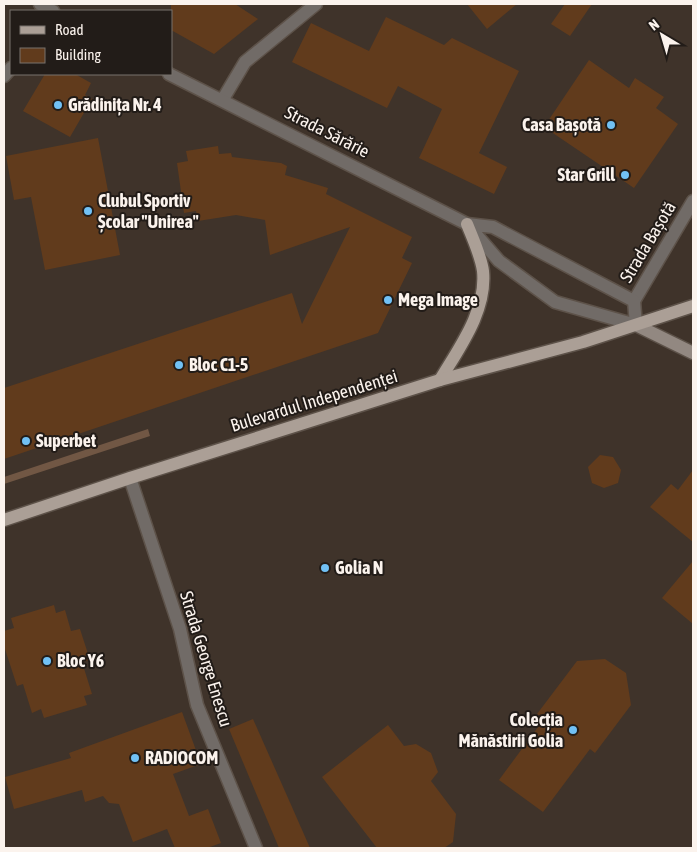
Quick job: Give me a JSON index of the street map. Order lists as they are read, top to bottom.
{
  "streets": {
    "main road": ["Strada Sărărie", "Bulevardul Independenței"],
    "street": ["Strada Bașotă", "Strada George Enescu"]
  },
  "crossings": [
    ["Strada Sărărie", "Strada Bașotă"],
    ["Strada Sărărie", "Bulevardul Independenței"],
    ["Bulevardul Independenței", "Strada George Enescu"]
  ],
  "places": [
    "Grădinița Nr. 4",
    "Casa Bașotă",
    "Star Grill",
    "Clubul Sportiv Școlar \"Unirea\"",
    "Mega Image",
    "Bloc C1-5",
    "Superbet",
    "Golia N",
    "Bloc Y6",
    "Colecția Mănăstirii Golia",
    "RADIOCOM"
  ],
  "legend": ["Road", "Building"],
  "north": "top left"
}
